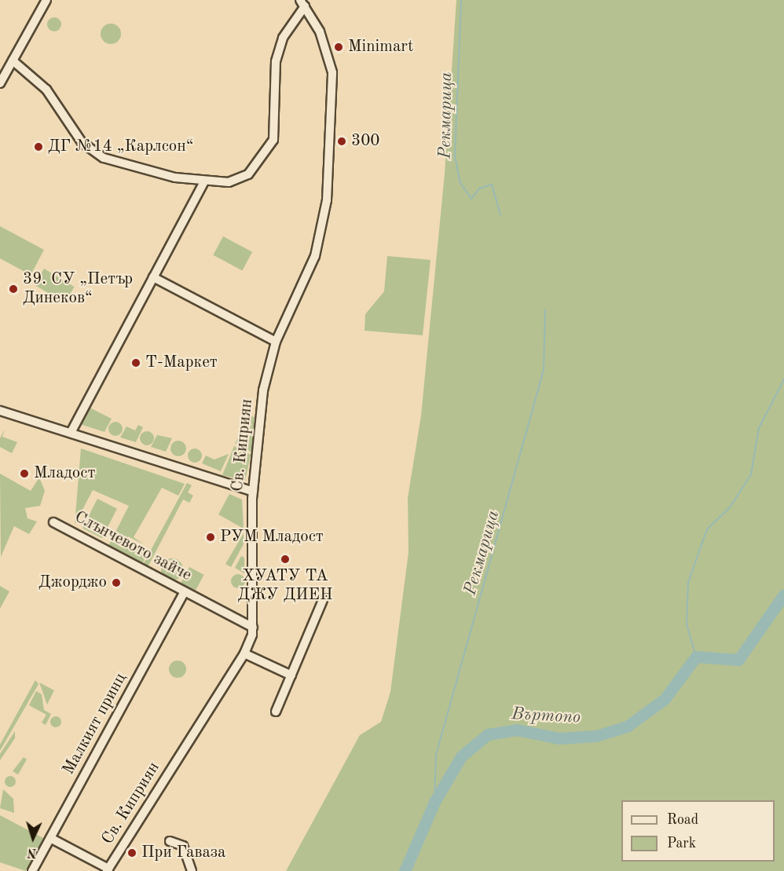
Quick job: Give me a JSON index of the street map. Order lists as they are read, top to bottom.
{
  "streets": {
    "street": ["Св. Киприян", "Слънчевото зайче", "Малкият принц"]
  },
  "crossings": [
    ["Св. Киприян", "Слънчевото зайче"],
    ["Слънчевото зайче", "Малкият принц"]
  ],
  "water": ["Рекмарица", "Въртопо"],
  "places": [
    "Minimart",
    "300",
    "ДГ №14 „Карлсон“",
    "39. СУ „Петър Динеков“",
    "Т-Маркет",
    "Младост",
    "РУМ Младост",
    "ХУАТУ ТА ДЖУ ДИЕН",
    "Джорджо",
    "При Гаваза"
  ],
  "legend": ["Road", "Park"],
  "north": "bottom"
}
